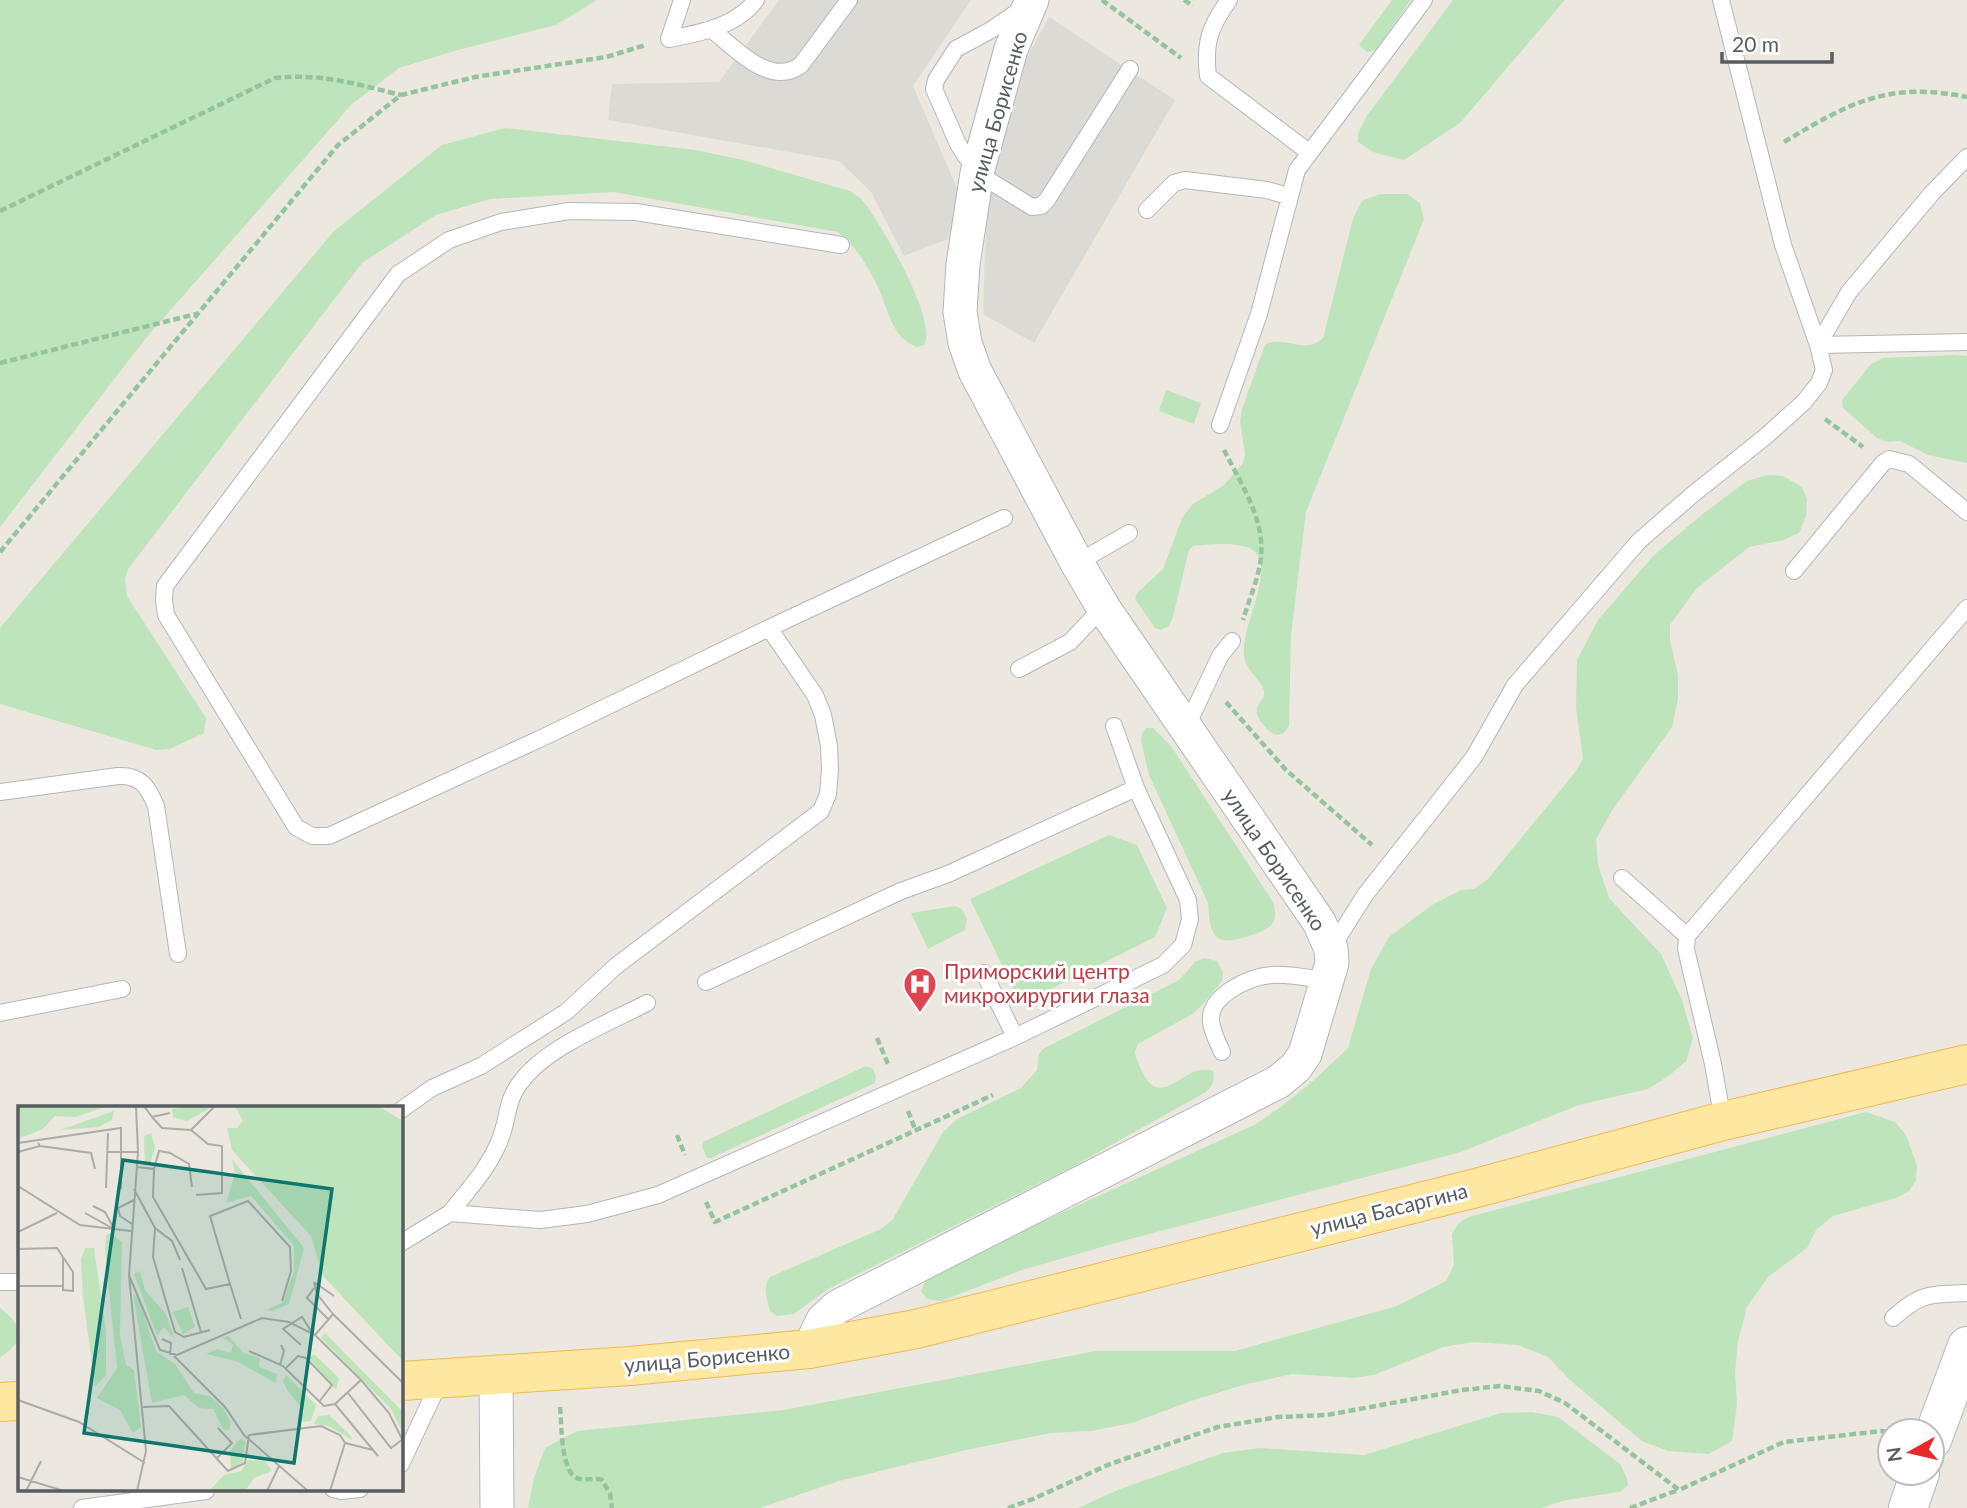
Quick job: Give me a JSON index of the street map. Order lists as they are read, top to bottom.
{
  "streets": {
    "main road": ["улица Борисенко", "улица Басаргина"]
  },
  "crossings": [
    ["улица Борисенко", "улица Басаргина"]
  ],
  "places": {
    "hospital": ["Приморский центр микрохирургии глаза"]
  },
  "scale_bar": "20 m",
  "north": "left"
}
